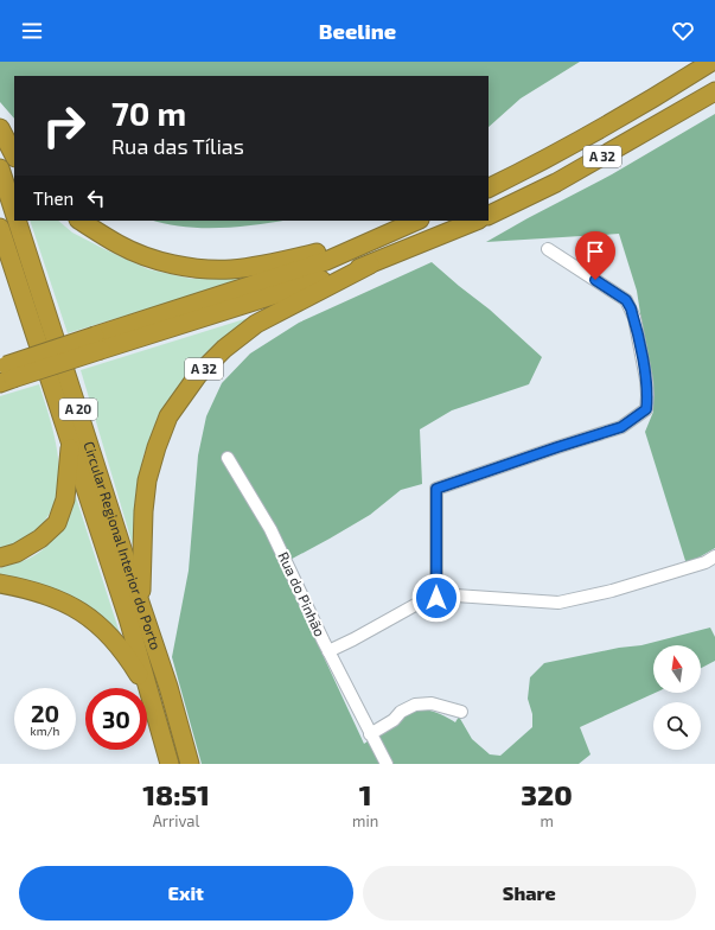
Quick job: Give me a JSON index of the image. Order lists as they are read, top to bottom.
{
  "streets": {
    "highway": ["A 32", "A 20", "Circular Regional Interior do Porto"],
    "street": ["Rua do Pinhão"]
  },
  "crossings": [
    ["A 32", "Circular Regional Interior do Porto"]
  ],
  "north": "top",
  "page": {
    "header": "Beeline",
    "turn": ["70 m", "Rua das Tílias"],
    "then": "Then",
    "speed": "20 km/h",
    "limit": "30",
    "eta": [
      "18:51",
      "Arrival",
      "1",
      "min",
      "320",
      "m"
    ],
    "buttons": ["Exit", "Share"]
  }
}
